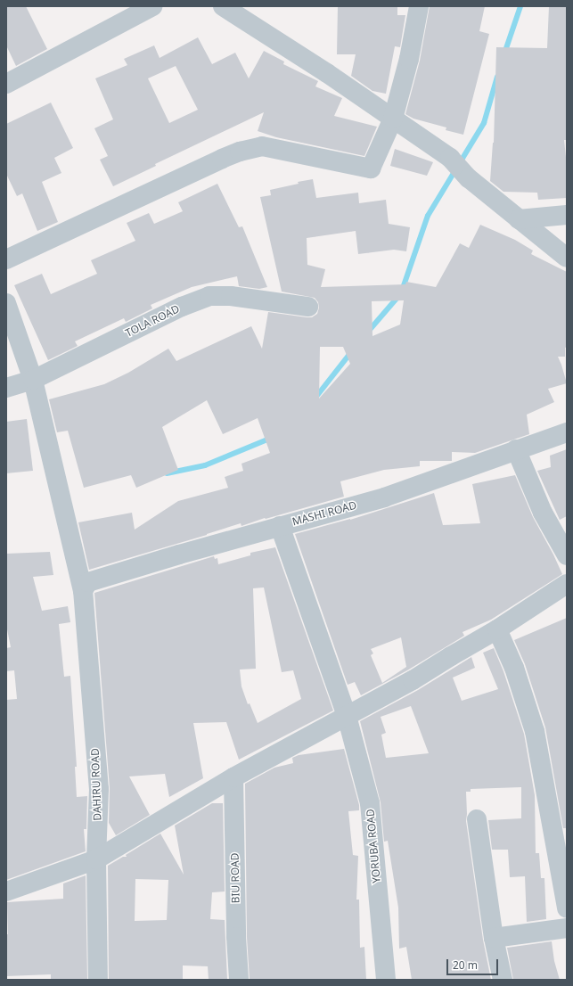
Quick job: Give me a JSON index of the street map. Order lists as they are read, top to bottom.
{
  "streets": {
    "street": [
      "TOLA ROAD",
      "MASHI ROAD",
      "DAHIRU ROAD",
      "YORUBA ROAD",
      "BIU ROAD"
    ]
  },
  "crossings": [
    ["TOLA ROAD", "DAHIRU ROAD"],
    ["MASHI ROAD", "DAHIRU ROAD"],
    ["MASHI ROAD", "YORUBA ROAD"]
  ],
  "scale_bar": "20 m"
}
